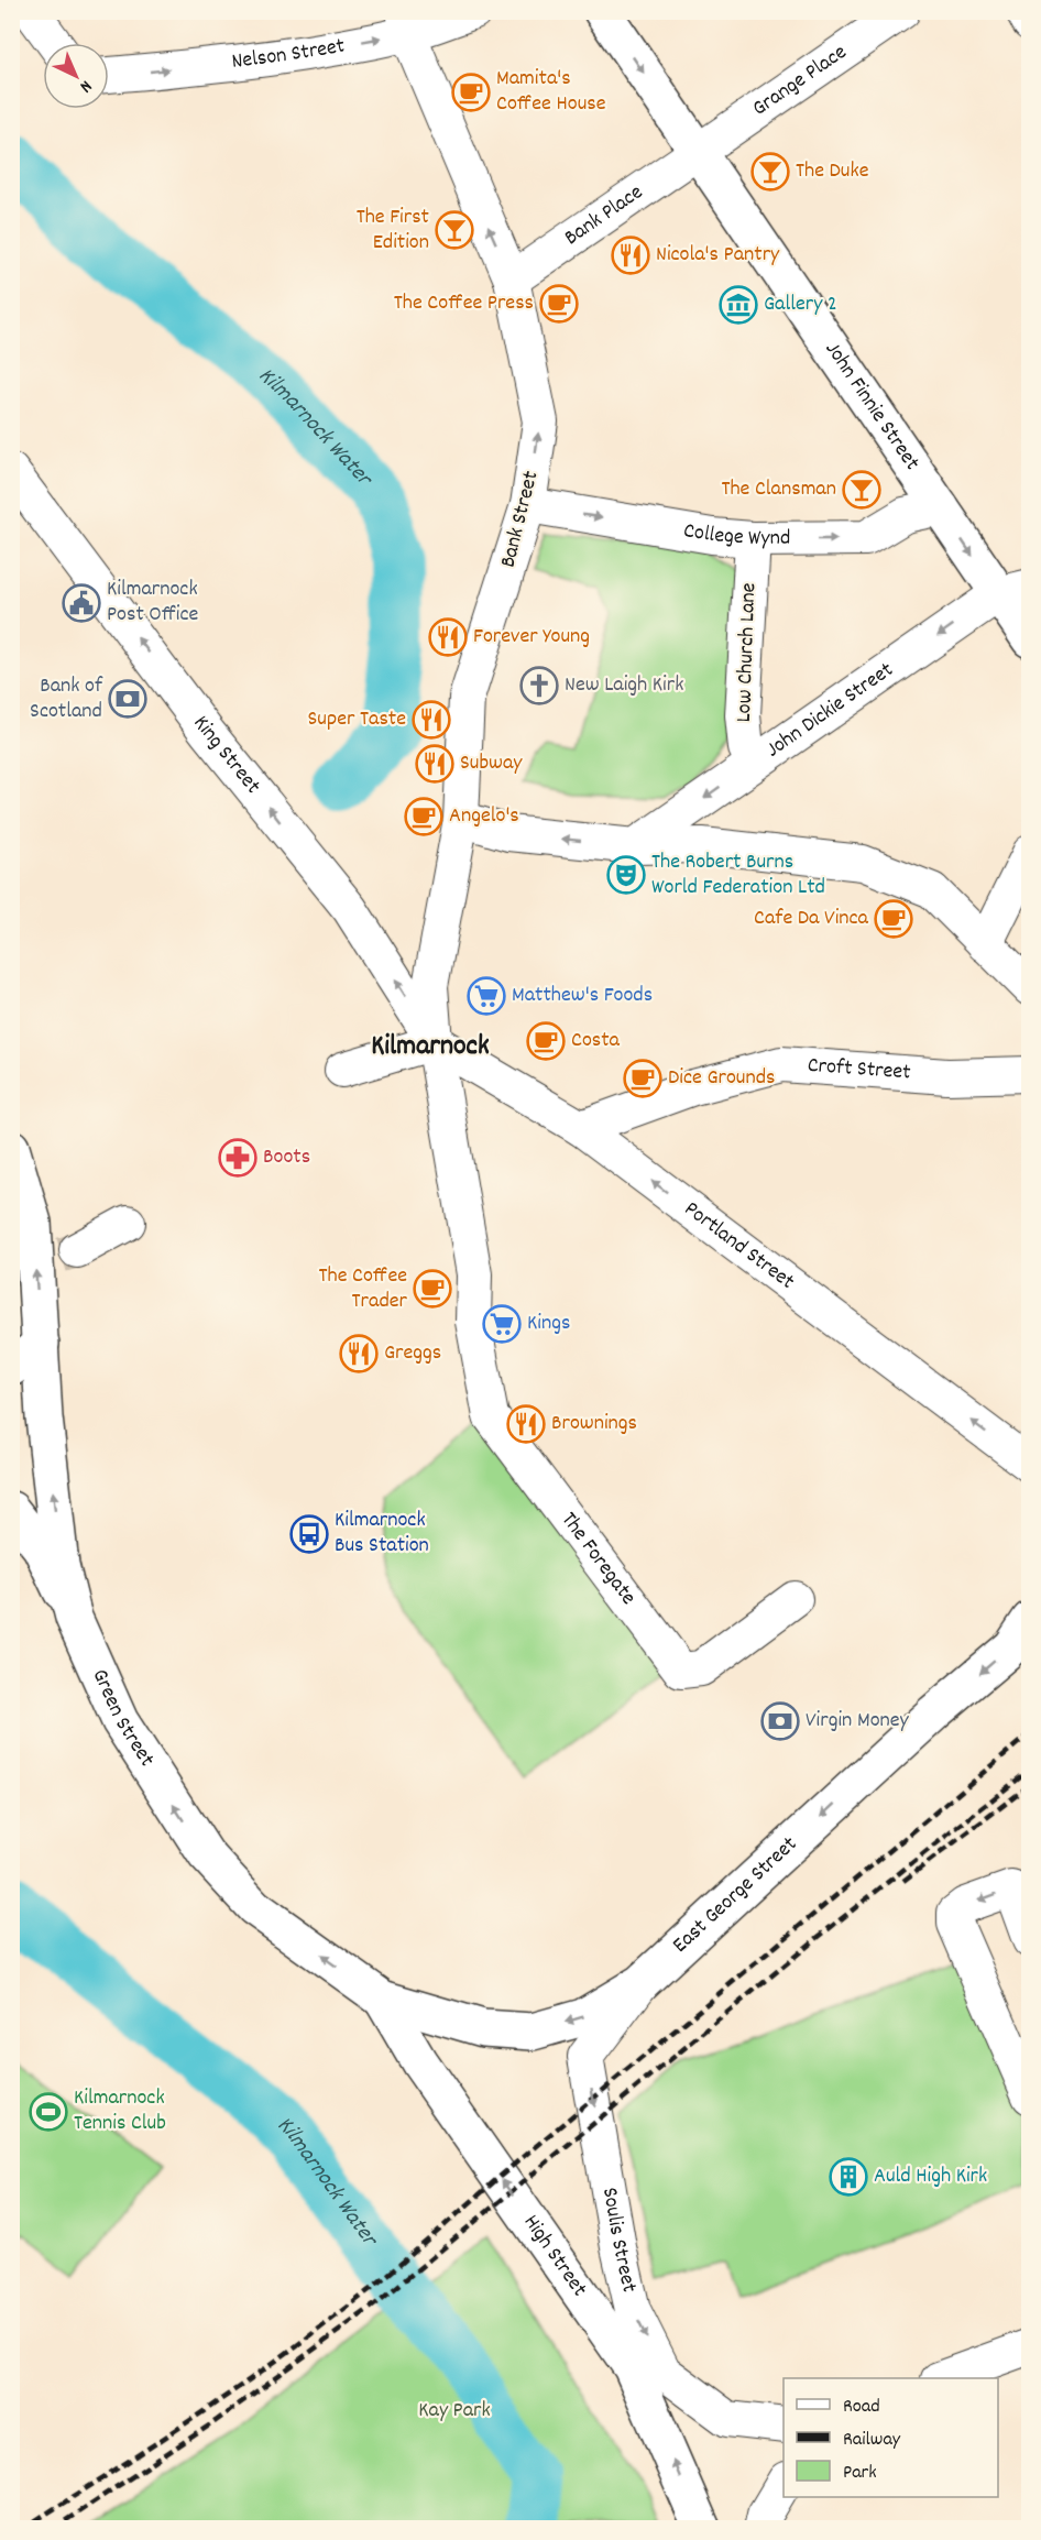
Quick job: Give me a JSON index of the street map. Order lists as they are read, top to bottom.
{
  "streets": {
    "main road": [
      "John Finnie Street",
      "Green Street",
      "East George Street",
      "High Street"
    ],
    "street": [
      "Nelson Street",
      "Grange Place",
      "Bank Place",
      "Bank Street",
      "College Wynd",
      "Low Church Lane",
      "John Dickie Street",
      "King Street",
      "Croft Street",
      "Portland Street",
      "The Foregate",
      "Soulis Street"
    ]
  },
  "crossings": [
    ["Nelson Street", "Bank Street"],
    ["Grange Place", "Bank Place"],
    ["Grange Place", "John Finnie Street"],
    ["Bank Place", "John Finnie Street"],
    ["Bank Place", "Bank Street"],
    ["John Finnie Street", "College Wynd"],
    ["John Finnie Street", "John Dickie Street"],
    ["Bank Street", "College Wynd"],
    ["Bank Street", "King Street"],
    ["Bank Street", "Portland Street"],
    ["Bank Street", "The Foregate"],
    ["College Wynd", "Low Church Lane"],
    ["Low Church Lane", "John Dickie Street"],
    ["King Street", "Portland Street"],
    ["Croft Street", "Portland Street"],
    ["Green Street", "East George Street"],
    ["Green Street", "High Street"],
    ["East George Street", "Soulis Street"],
    ["East George Street", "High Street"]
  ],
  "one_way": [
    "Nelson Street",
    "John Finnie Street",
    "Bank Street",
    "College Wynd",
    "John Dickie Street",
    "King Street",
    "Portland Street",
    "Green Street",
    "East George Street",
    "Soulis Street",
    "High Street"
  ],
  "districts": ["Kilmarnock"],
  "water": ["Kilmarnock Water"],
  "parks": ["Kay Park"],
  "places": {
    "cafe": [
      "Mamita's Coffee House",
      "The Coffee Press",
      "Angelo's",
      "Cafe Da Vinca",
      "Costa",
      "Dice Grounds",
      "The Coffee Trader"
    ],
    "bar": ["The Duke", "The First Edition", "The Clansman"],
    "restaurant": [
      "Nicola's Pantry",
      "Forever Young",
      "Super Taste",
      "Subway",
      "Greggs",
      "Brownings"
    ],
    "museum": ["Gallery 2"],
    "public building": ["Kilmarnock Post Office"],
    "church": ["New Laigh Kirk"],
    "bank": ["Bank of Scotland", "Virgin Money"],
    "theatre": ["The Robert Burns World Federation Ltd"],
    "supermarket": ["Matthew's Foods", "Kings"],
    "pharmacy": ["Boots"],
    "bus stop": ["Kilmarnock Bus Station"],
    "sports": ["Kilmarnock Tennis Club"],
    "building": ["Auld High Kirk"]
  },
  "legend": ["Road", "Railway", "Park"],
  "north": "bottom right"
}
